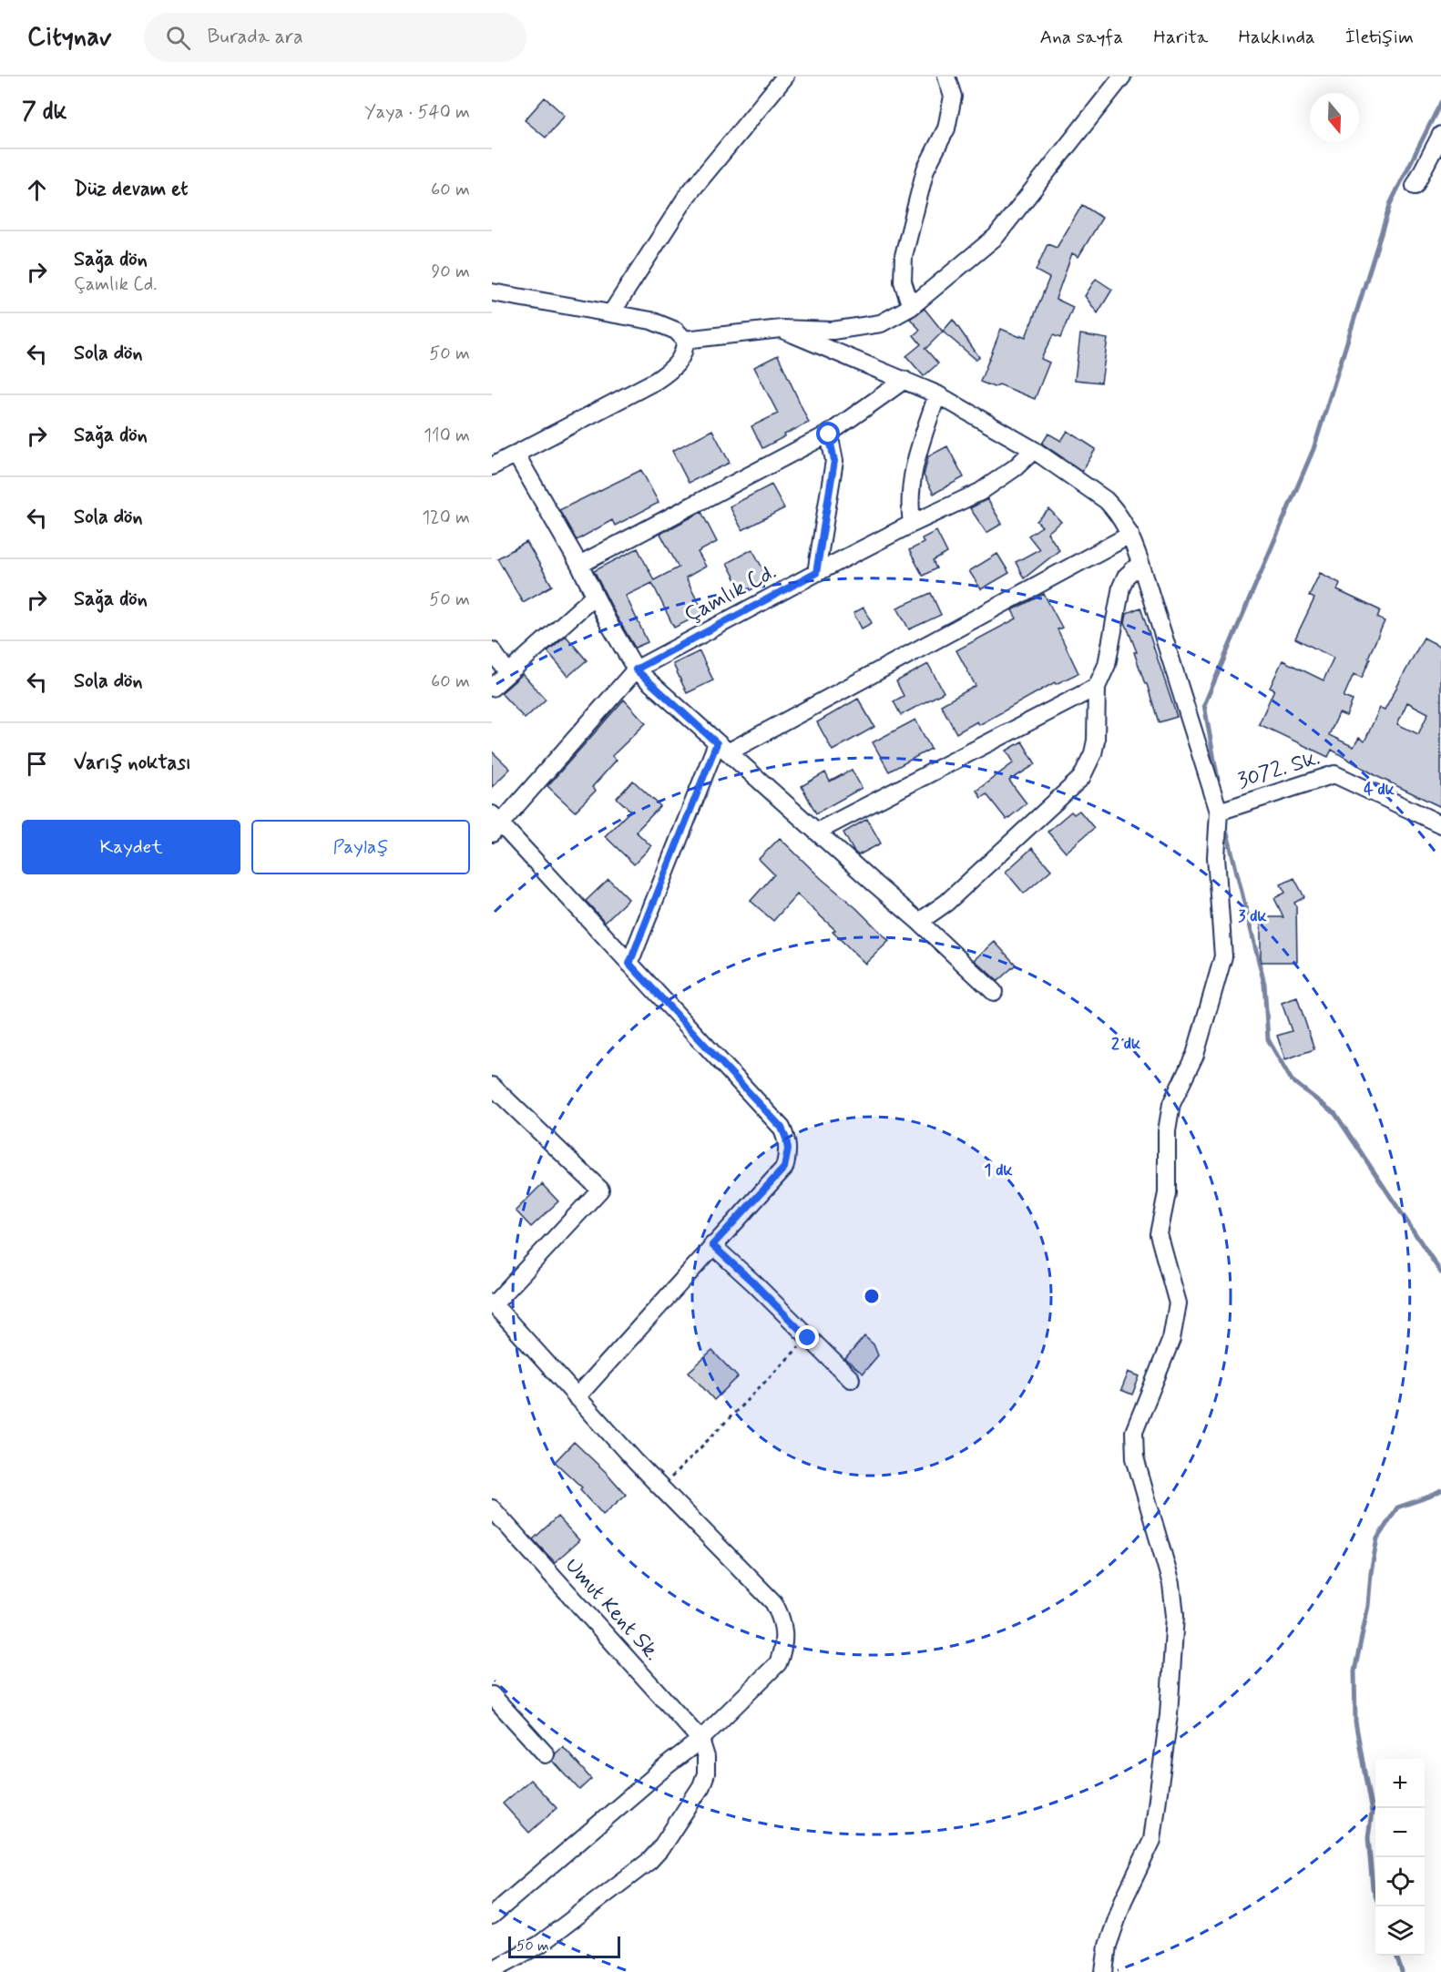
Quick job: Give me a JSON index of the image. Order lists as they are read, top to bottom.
{
  "streets": {
    "street": ["Çamlık Cd.", "3072. Sk.", "Umut Kent Sk."]
  },
  "scale_bar": "50 m",
  "north": "bottom",
  "page": {
    "header": "Citynav",
    "search": "Burada ara",
    "nav": [
      "Ana sayfa",
      "Harita",
      "Hakkında",
      "İletişim"
    ],
    "heading": ["7 dk", "Yaya · 540 m"],
    "list": [
      ["Düz devam et", "60 m"],
      ["Sağa dön", "Çamlık Cd.", "90 m"],
      ["Sola dön", "50 m"],
      ["Sağa dön", "110 m"],
      ["Sola dön", "120 m"],
      ["Sağa dön", "50 m"],
      ["Sola dön", "60 m"],
      "Varış noktası"
    ],
    "buttons": ["Kaydet", "Paylaş"],
    "map_buttons": ["+", "−"],
    "scale": "50 m"
  },
  "rings": [
    "4 dk",
    "3 dk",
    "2 dk",
    "1 dk"
  ]
}
